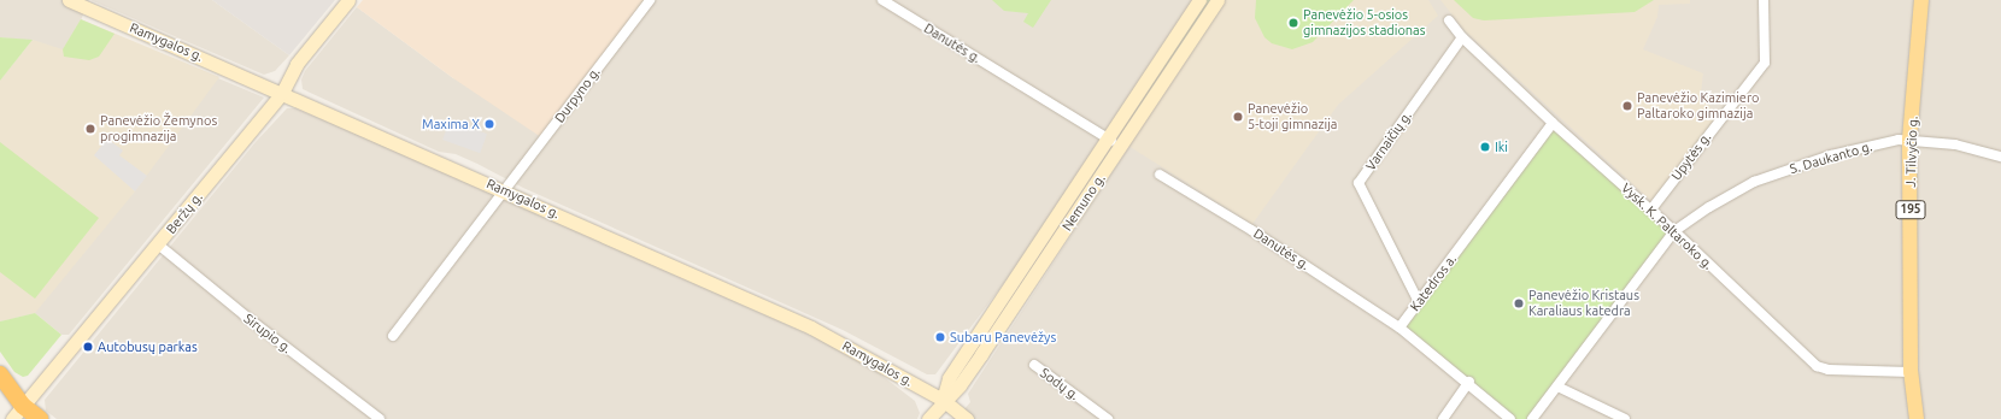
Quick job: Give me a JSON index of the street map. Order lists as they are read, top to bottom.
{
  "streets": {
    "main road": [
      "Ramygalos g.",
      "J. Tilvyčio g.",
      "Nemuno g.",
      "195",
      "Beržų g."
    ],
    "street": [
      "Danutės g.",
      "Durpyno g.",
      "Varnaičių g.",
      "Upytės g.",
      "S. Daukanto g.",
      "Vysk. K. Paltaroko g.",
      "Katedros a.",
      "Sirupio g.",
      "Sodų g."
    ]
  },
  "crossings": [
    ["Ramygalos g.", "Durpyno g."],
    ["Ramygalos g.", "Nemuno g."],
    ["Ramygalos g.", "Beržų g."],
    ["Danutės g.", "Nemuno g."],
    ["Danutės g.", "Katedros a."],
    ["Varnaičių g.", "Vysk. K. Paltaroko g."],
    ["Varnaičių g.", "Katedros a."],
    ["J. Tilvyčio g.", "S. Daukanto g."],
    ["J. Tilvyčio g.", "Vysk. K. Paltaroko g."],
    ["Upytės g.", "Vysk. K. Paltaroko g."],
    ["S. Daukanto g.", "Vysk. K. Paltaroko g."],
    ["Beržų g.", "Sirupio g."],
    ["Vysk. K. Paltaroko g.", "Katedros a."]
  ],
  "places": [
    "Panevėžio 5-osios gimnazijos stadionas",
    "Panevėžio Kazimiero Paltaroko gimnazija",
    "Panevėžio 5-toji gimnazija",
    "Maxima X",
    "Panevėžio Žemynos progimnazija",
    "Iki",
    "Panevėžio Kristaus Karaliaus katedra",
    "Subaru Panevėžys",
    "Autobusų parkas"
  ]
}
